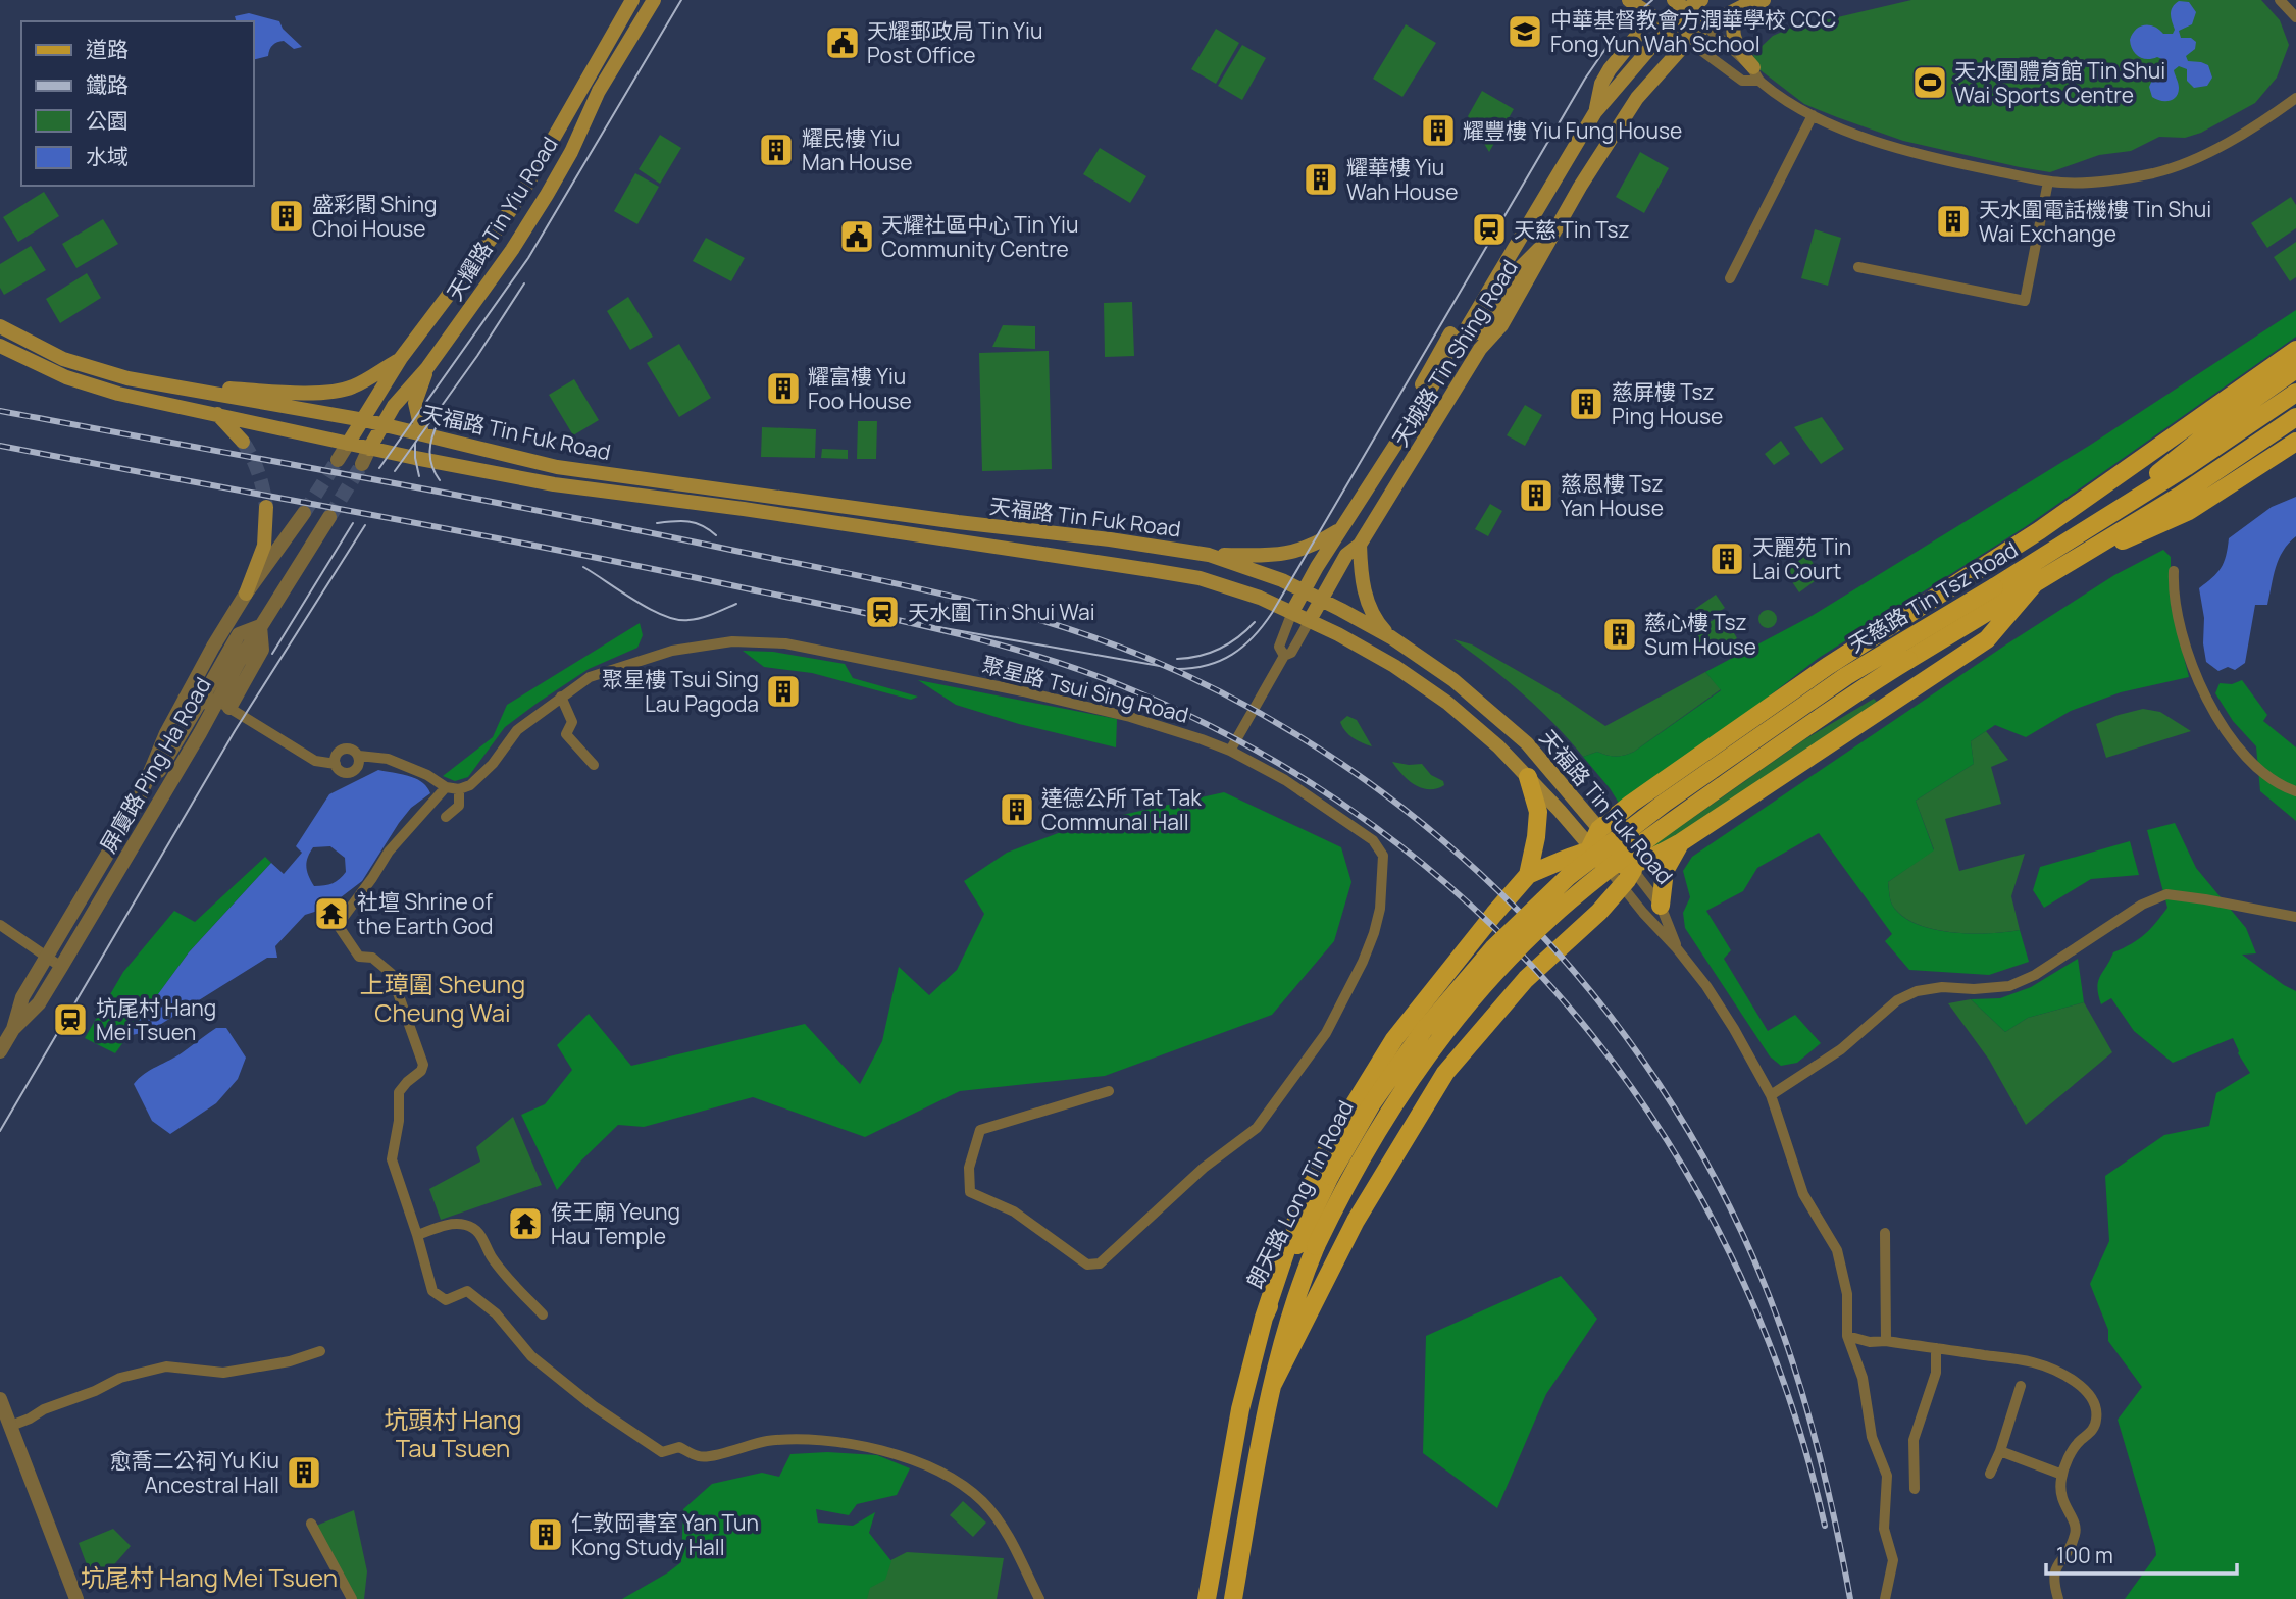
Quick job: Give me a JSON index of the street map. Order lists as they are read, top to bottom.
{
  "streets": {
    "main road": [
      "天耀路 Tin Yiu Road",
      "天城路 Tin Shing Road",
      "天福路 Tin Fuk Road",
      "天慈路 Tin Tsz Road",
      "朗天路 Long Tin Road"
    ],
    "street": ["聚星路 Tsui Sing Road", "屏廈路 Ping Ha Road"]
  },
  "crossings": [
    ["天耀路 Tin Yiu Road", "天福路 Tin Fuk Road"],
    ["天城路 Tin Shing Road", "天福路 Tin Fuk Road"],
    ["天福路 Tin Fuk Road", "天慈路 Tin Tsz Road"],
    ["天福路 Tin Fuk Road", "朗天路 Long Tin Road"],
    ["天慈路 Tin Tsz Road", "朗天路 Long Tin Road"]
  ],
  "districts": ["上璋圍 Sheung Cheung Wai", "坑頭村 Hang Tau Tsuen", "坑尾村 Hang Mei Tsuen"],
  "places": {
    "school or university": ["中華基督教會方潤華學校 CCC Fong Yun Wah School"],
    "public building": ["天耀郵政局 Tin Yiu Post Office", "天耀社區中心 Tin Yiu Community Centre"],
    "sports": ["天水圍體育館 Tin Shui Wai Sports Centre"],
    "building": [
      "耀豐樓 Yiu Fung House",
      "耀民樓 Yiu Man House",
      "耀華樓 Yiu Wah House",
      "盛彩閣 Shing Choi House",
      "天水圍電話機樓 Tin Shui Wai Exchange",
      "耀富樓 Yiu Foo House",
      "慈屏樓 Tsz Ping House",
      "慈恩樓 Tsz Yan House",
      "天麗苑 Tin Lai Court",
      "慈心樓 Tsz Sum House",
      "聚星樓 Tsui Sing Lau Pagoda",
      "達德公所 Tat Tak Communal Hall",
      "愈喬二公祠 Yu Kiu Ancestral Hall",
      "仁敦岡書室 Yan Tun Kong Study Hall"
    ],
    "station": ["天慈 Tin Tsz", "天水圍 Tin Shui Wai", "坑尾村 Hang Mei Tsuen"],
    "temple": ["社壇 Shrine of the Earth God", "侯王廟 Yeung Hau Temple"]
  },
  "legend": [
    "道路",
    "鐵路",
    "公園",
    "水域"
  ],
  "scale_bar": "100 m"
}
